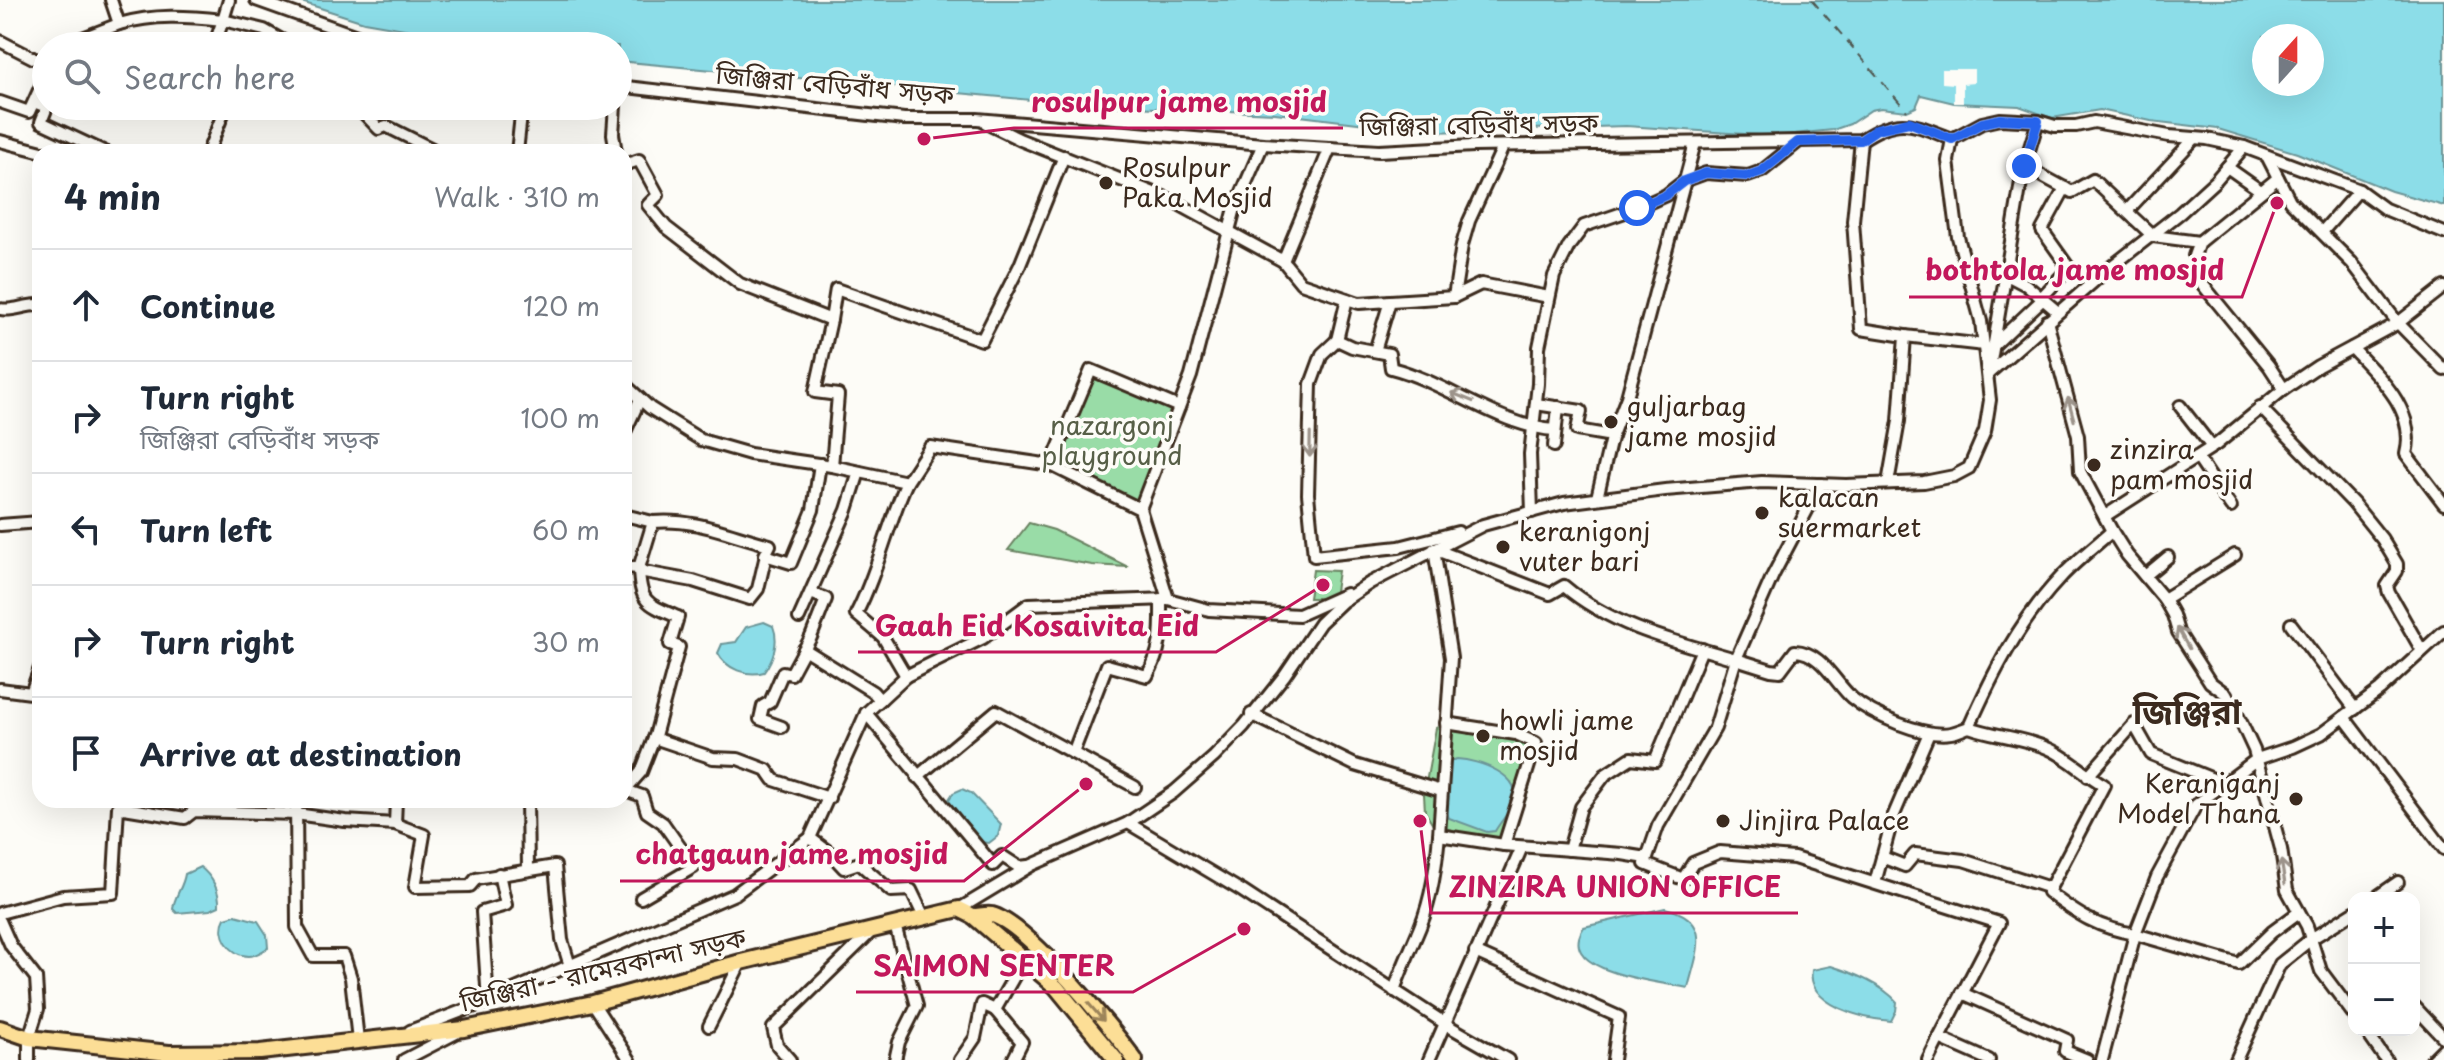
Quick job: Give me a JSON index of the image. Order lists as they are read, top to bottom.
{
  "streets": {
    "main road": ["জিঞ্জিরা - রামেরকান্দা সড়ক"],
    "street": ["জিঞ্জিরা বেড়িবাঁধ সড়ক"]
  },
  "districts": ["জিঞ্জিরা"],
  "parks": ["nazargonj playground"],
  "places": [
    "rosulpur jame mosjid",
    "Rosulpur Paka Mosjid",
    "bothtola jame mosjid",
    "guljarbag jame mosjid",
    "zinzira pam mosjid",
    "kalacan suermarket",
    "keranigonj vuter bari",
    "Gaah Eid Kosaivita Eid",
    "howli jame mosjid",
    "chatgaun jame mosjid",
    "Keraniganj Model Thana",
    "ZINZIRA UNION OFFICE",
    "Jinjira Palace",
    "SAIMON SENTER"
  ],
  "north": "top",
  "page": {
    "search": "Search here",
    "heading": ["4 min", "Walk · 310 m"],
    "list": [
      ["Continue", "120 m"],
      ["Turn right", "জিঞ্জিরা বেড়িবাঁধ সড়ক", "100 m"],
      ["Turn left", "60 m"],
      ["Turn right", "30 m"],
      "Arrive at destination"
    ],
    "map_buttons": ["+", "−"]
  }
}
